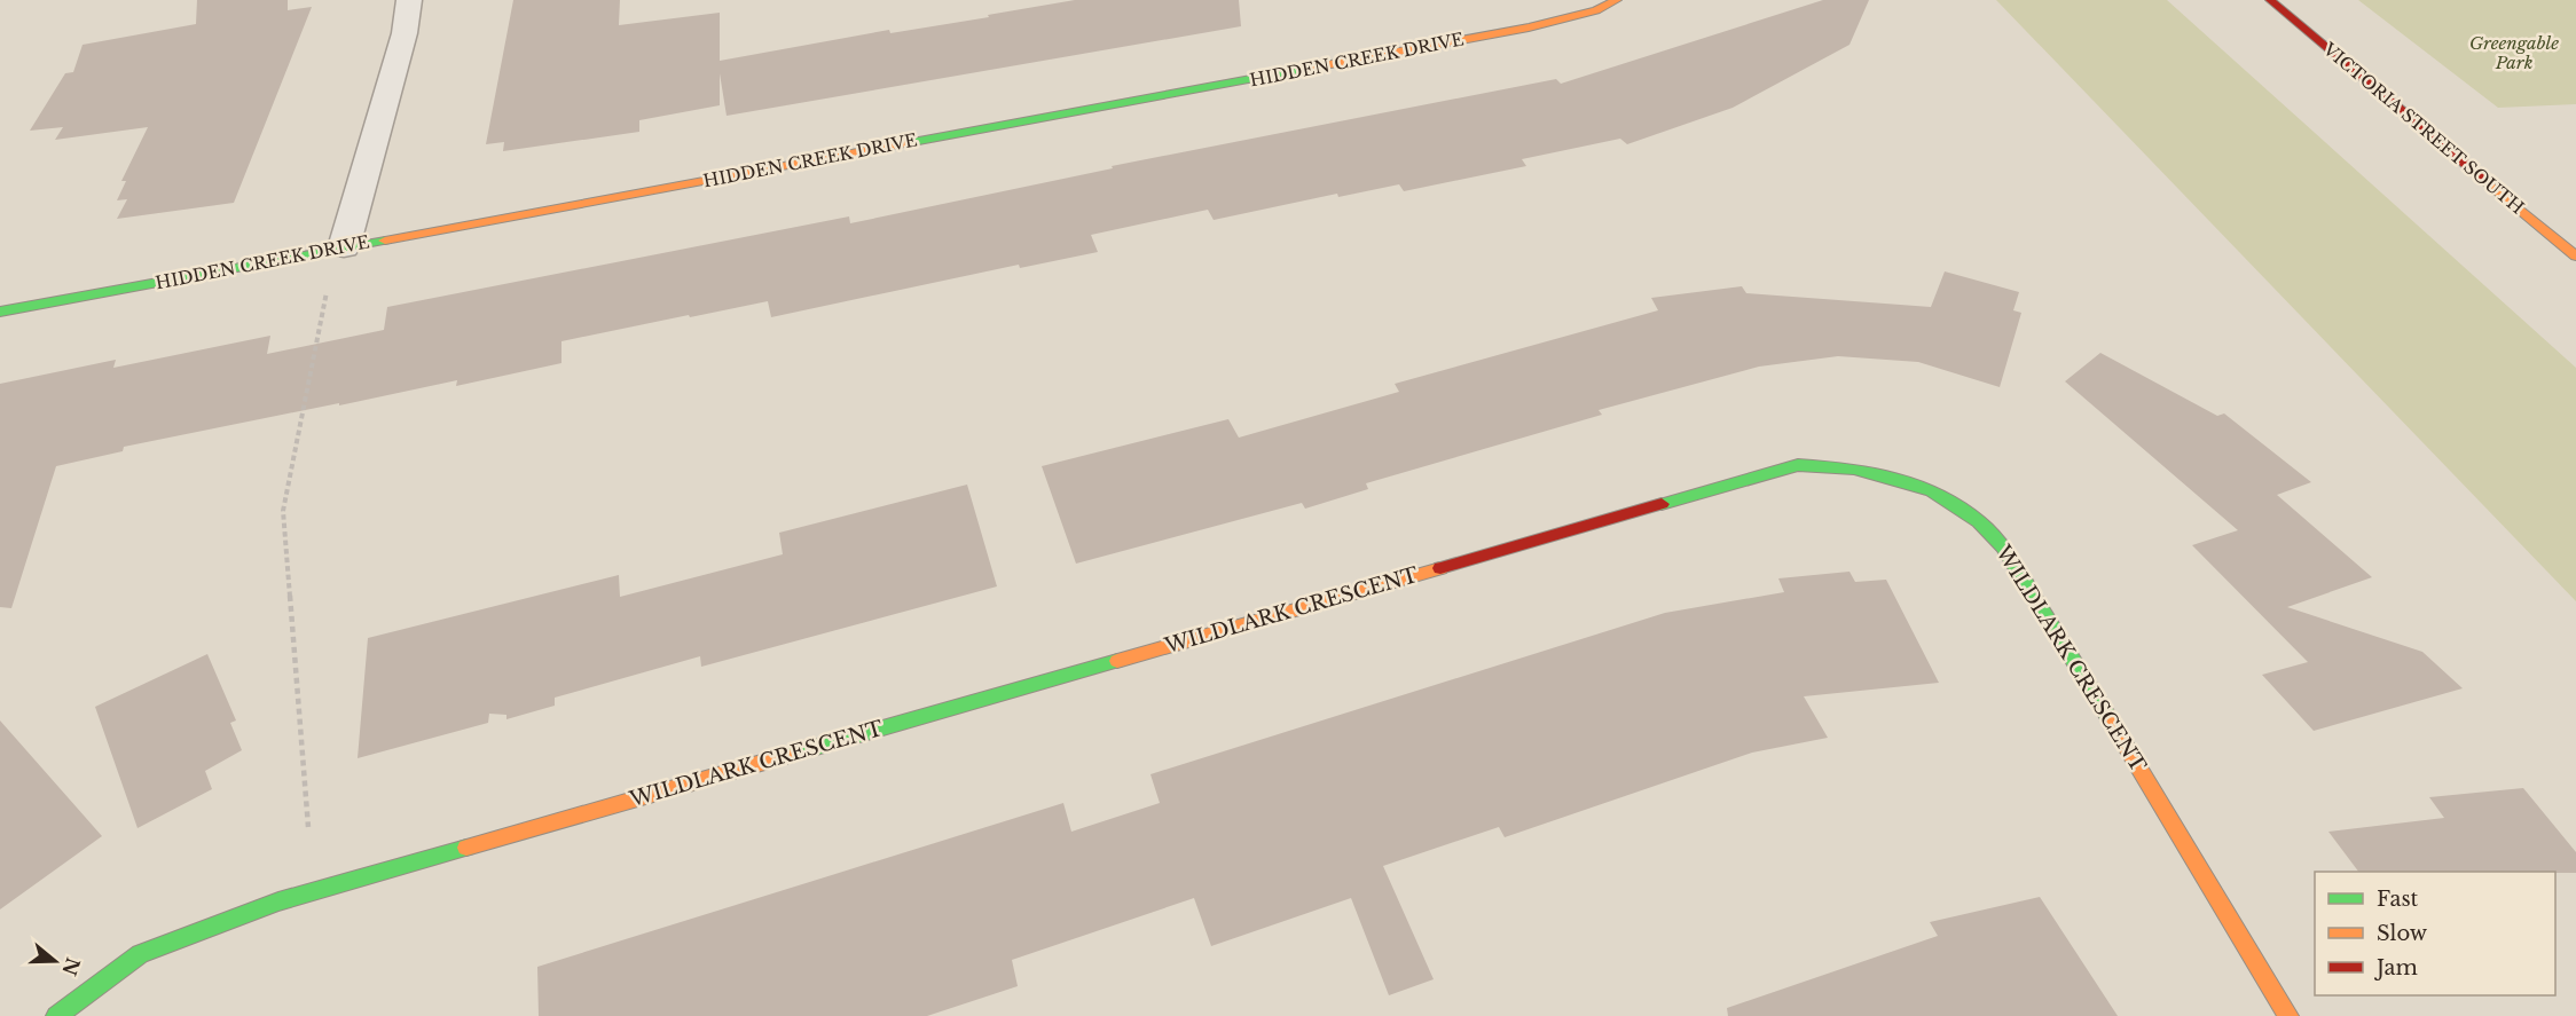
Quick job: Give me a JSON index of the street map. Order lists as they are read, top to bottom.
{
  "streets": {
    "street": ["HIDDEN CREEK DRIVE", "VICTORIA STREET SOUTH", "WILDLARK CRESCENT"]
  },
  "parks": ["Greengable Park"],
  "legend": ["Fast", "Slow", "Jam"],
  "north": "right"
}
